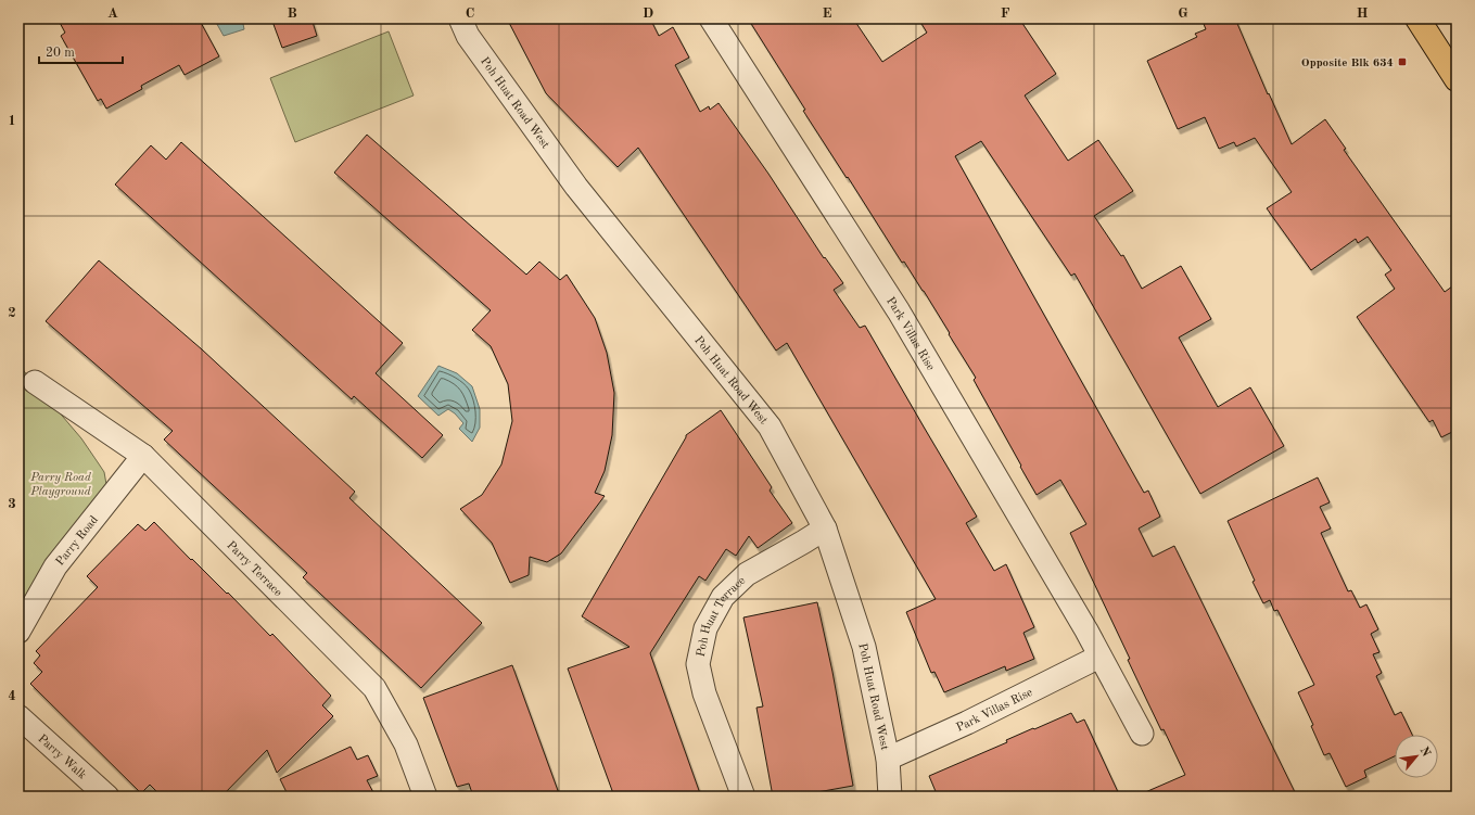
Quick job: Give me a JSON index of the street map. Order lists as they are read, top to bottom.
{
  "streets": {
    "street": [
      "Poh Huat Road West",
      "Park Villas Rise",
      "Parry Road",
      "Parry Terrace",
      "Poh Huat Terrace",
      "Parry Walk"
    ]
  },
  "crossings": [
    ["Poh Huat Road West", "Park Villas Rise"],
    ["Poh Huat Road West", "Poh Huat Terrace"],
    ["Parry Road", "Parry Terrace"]
  ],
  "parks": ["Parry Road Playground"],
  "places": {
    "transit": ["Opposite Blk 634"]
  },
  "scale_bar": "20 m",
  "north": "top right",
  "grid": {
    "columns": [
      "A",
      "B",
      "C",
      "D",
      "E",
      "F",
      "G",
      "H"
    ],
    "rows": [
      "1",
      "2",
      "3",
      "4"
    ]
  }
}
